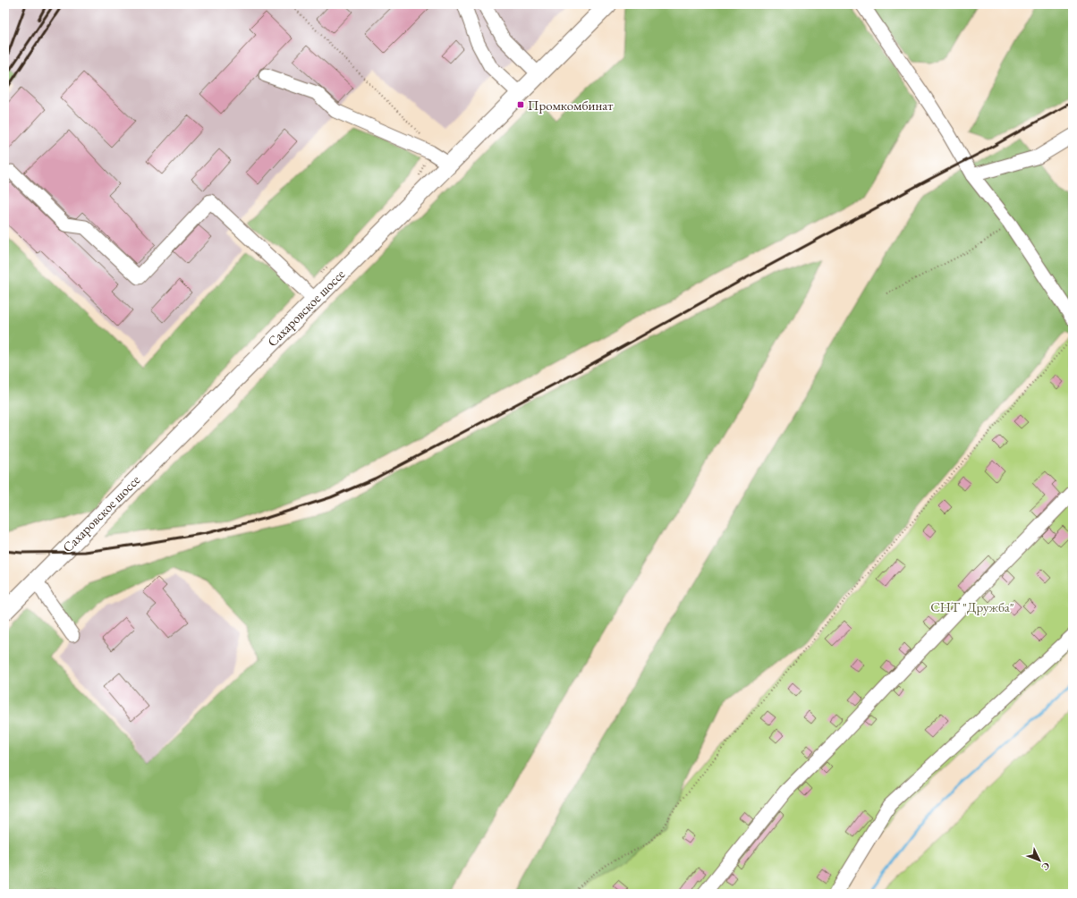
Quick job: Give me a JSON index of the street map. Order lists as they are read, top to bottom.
{
  "streets": {
    "main road": ["Сахаровское шоссе"]
  },
  "parks": ["СНТ \"Дружба\""],
  "places": {
    "transit": ["Промкомбинат"]
  },
  "north": "bottom right"
}
